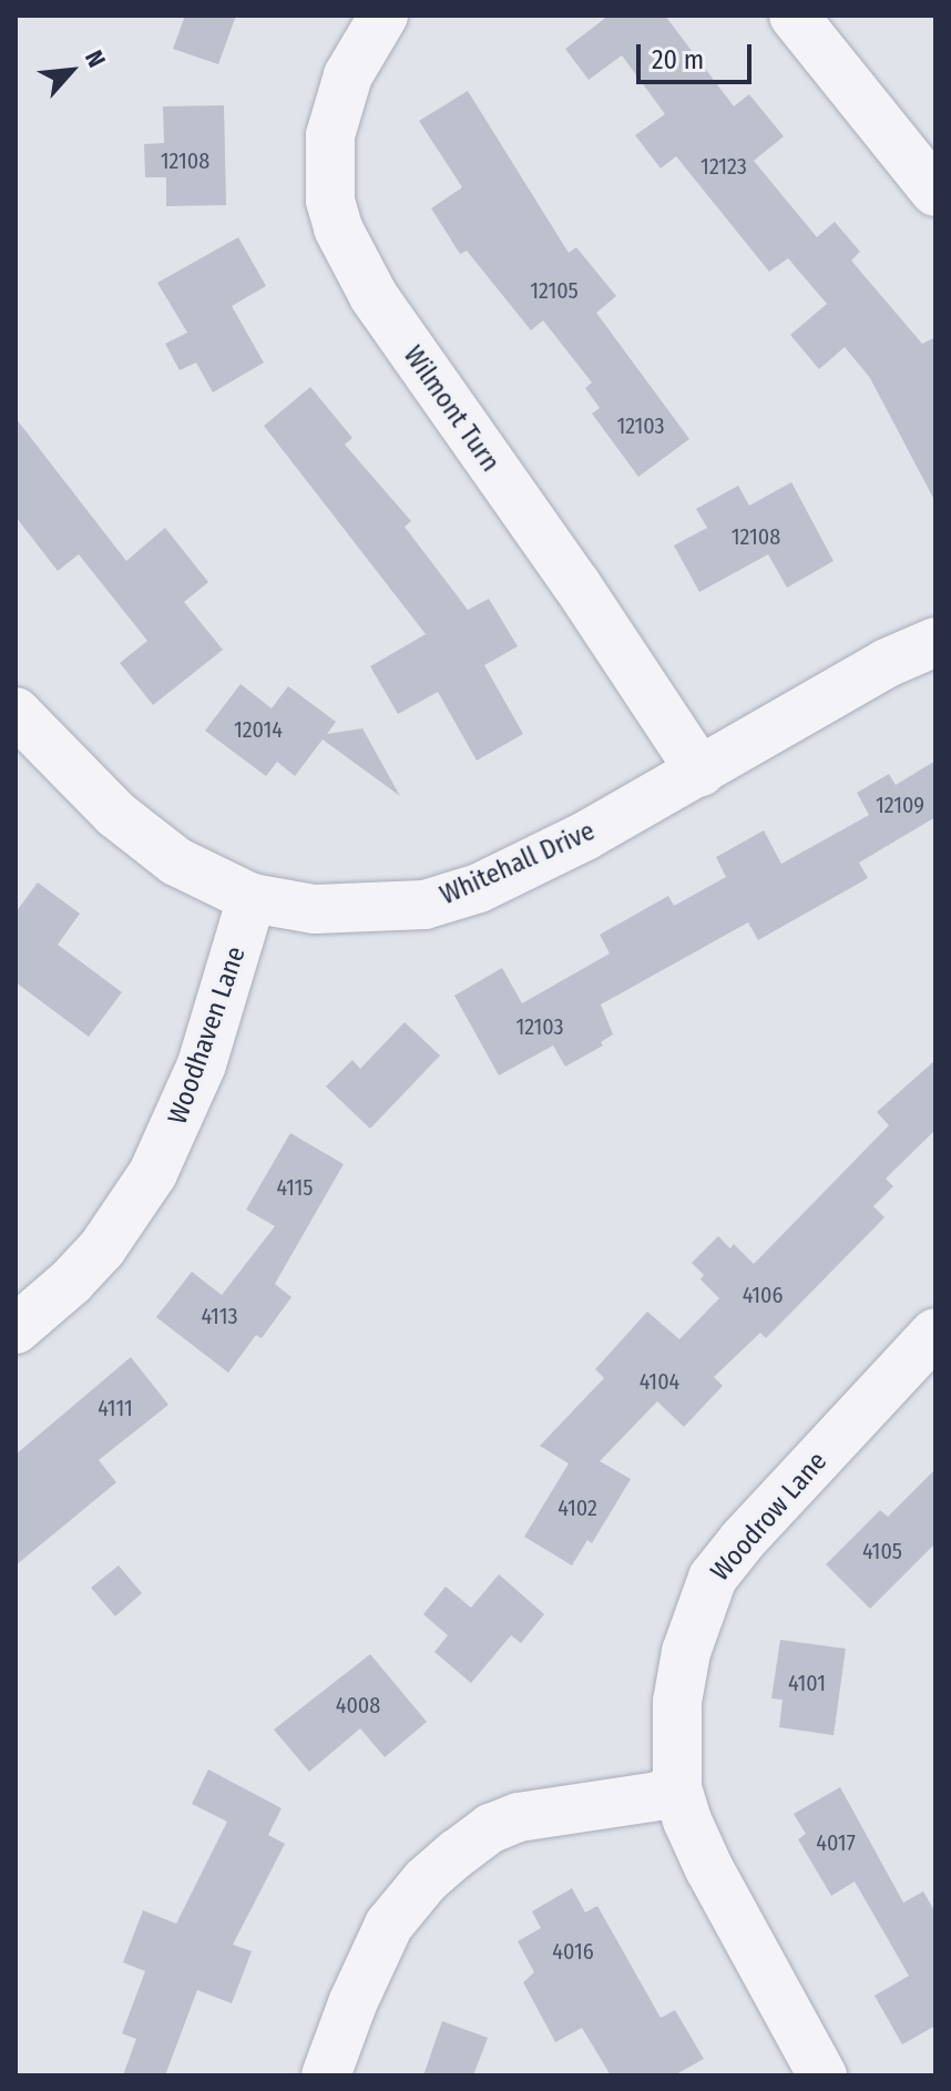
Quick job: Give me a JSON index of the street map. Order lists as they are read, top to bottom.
{
  "streets": {
    "street": [
      "Wilmont Turn",
      "Whitehall Drive",
      "Woodhaven Lane",
      "Woodrow Lane"
    ]
  },
  "crossings": [
    ["Wilmont Turn", "Whitehall Drive"],
    ["Whitehall Drive", "Woodhaven Lane"]
  ],
  "house_numbers": [
    "12108",
    "12123",
    "12105",
    "12103",
    "12108",
    "12014",
    "12109",
    "12103",
    "4115",
    "4106",
    "4113",
    "4104",
    "4111",
    "4102",
    "4105",
    "4101",
    "4008",
    "4017",
    "4016"
  ],
  "scale_bar": "20 m",
  "north": "top right"
}
